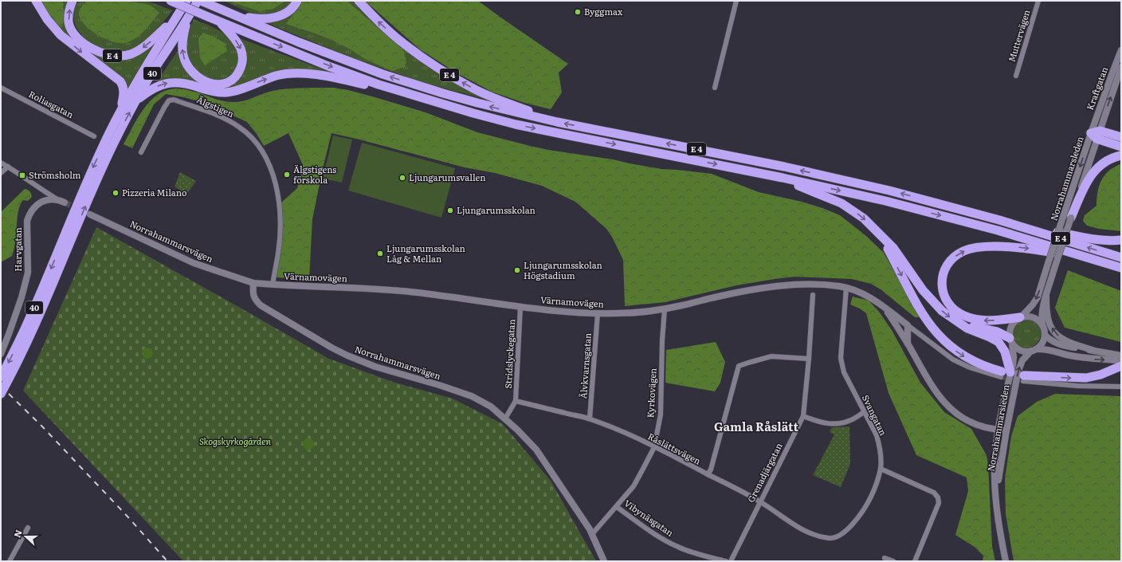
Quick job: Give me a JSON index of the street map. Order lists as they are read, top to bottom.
{
  "streets": {
    "highway": ["E 4", "40"],
    "street": [
      "Muttervägen",
      "Kraftgatan",
      "Roliasgatan",
      "Älgstigen",
      "Norrahammarsleden",
      "Norrahammarsvägen",
      "Harvgatan",
      "Värnamovägen",
      "Stridslyckegatan",
      "Älvkvarnsgatan",
      "Kyrkovägen",
      "Svangatan",
      "Råslättsvägen",
      "Grenadjärgatan",
      "Vibynäsgatan"
    ]
  },
  "crossings": [
    ["E 4", "40"],
    ["Kraftgatan", "Norrahammarsleden"],
    ["Älgstigen", "Värnamovägen"],
    ["Norrahammarsleden", "Värnamovägen"],
    ["Norrahammarsvägen", "Värnamovägen"],
    ["Norrahammarsvägen", "Kyrkovägen"],
    ["Värnamovägen", "Stridslyckegatan"],
    ["Värnamovägen", "Älvkvarnsgatan"],
    ["Värnamovägen", "Kyrkovägen"],
    ["Värnamovägen", "Svangatan"],
    ["Stridslyckegatan", "Råslättsvägen"],
    ["Älvkvarnsgatan", "Råslättsvägen"],
    ["Kyrkovägen", "Råslättsvägen"],
    ["Kyrkovägen", "Vibynäsgatan"],
    ["Svangatan", "Råslättsvägen"],
    ["Råslättsvägen", "Grenadjärgatan"]
  ],
  "districts": ["Gamla Råslätt"],
  "parks": ["Skogskyrkogården"],
  "places": {
    "other": [
      "Byggmax",
      "Älgstigens förskola",
      "Ljungarumsvallen",
      "Pizzeria Milano",
      "Ljungarumsskolan",
      "Ljungarumsskolan Låg & Mellan",
      "Ljungarumsskolan Högstadium"
    ],
    "transit": ["Strömsholm"]
  },
  "north": "left"
}
